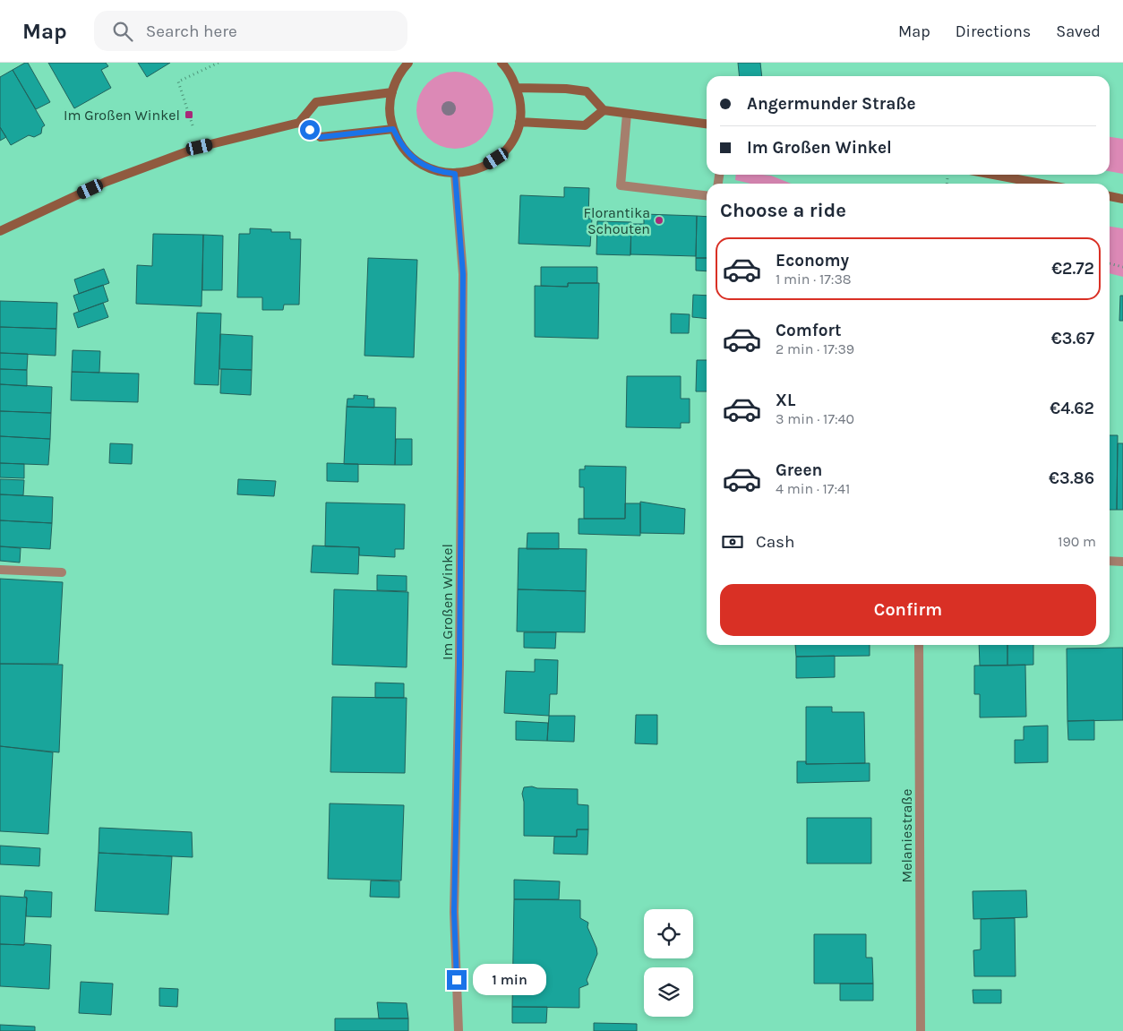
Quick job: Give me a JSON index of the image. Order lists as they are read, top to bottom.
{
  "streets": {
    "street": ["Im Großen Winkel", "Melaniestraße"]
  },
  "places": {
    "transit": ["Im Großen Winkel"],
    "other": ["Florantika Schouten"]
  },
  "page": {
    "header": "Map",
    "search": "Search here",
    "nav": ["Map", "Directions", "Saved"],
    "banner": ["Angermunder Straße", "Im Großen Winkel"],
    "heading": "Choose a ride",
    "list": [
      {
        "name": "Economy",
        "note": "1 min · 17:38",
        "value": "€2.72"
      },
      {
        "name": "Comfort",
        "note": "2 min · 17:39",
        "value": "€3.67"
      },
      {
        "name": "XL",
        "note": "3 min · 17:40",
        "value": "€4.62"
      },
      {
        "name": "Green",
        "note": "4 min · 17:41",
        "value": "€3.86"
      }
    ],
    "pay": ["Cash", "190 m"],
    "buttons": "Confirm",
    "bubble": "1 min"
  }
}
